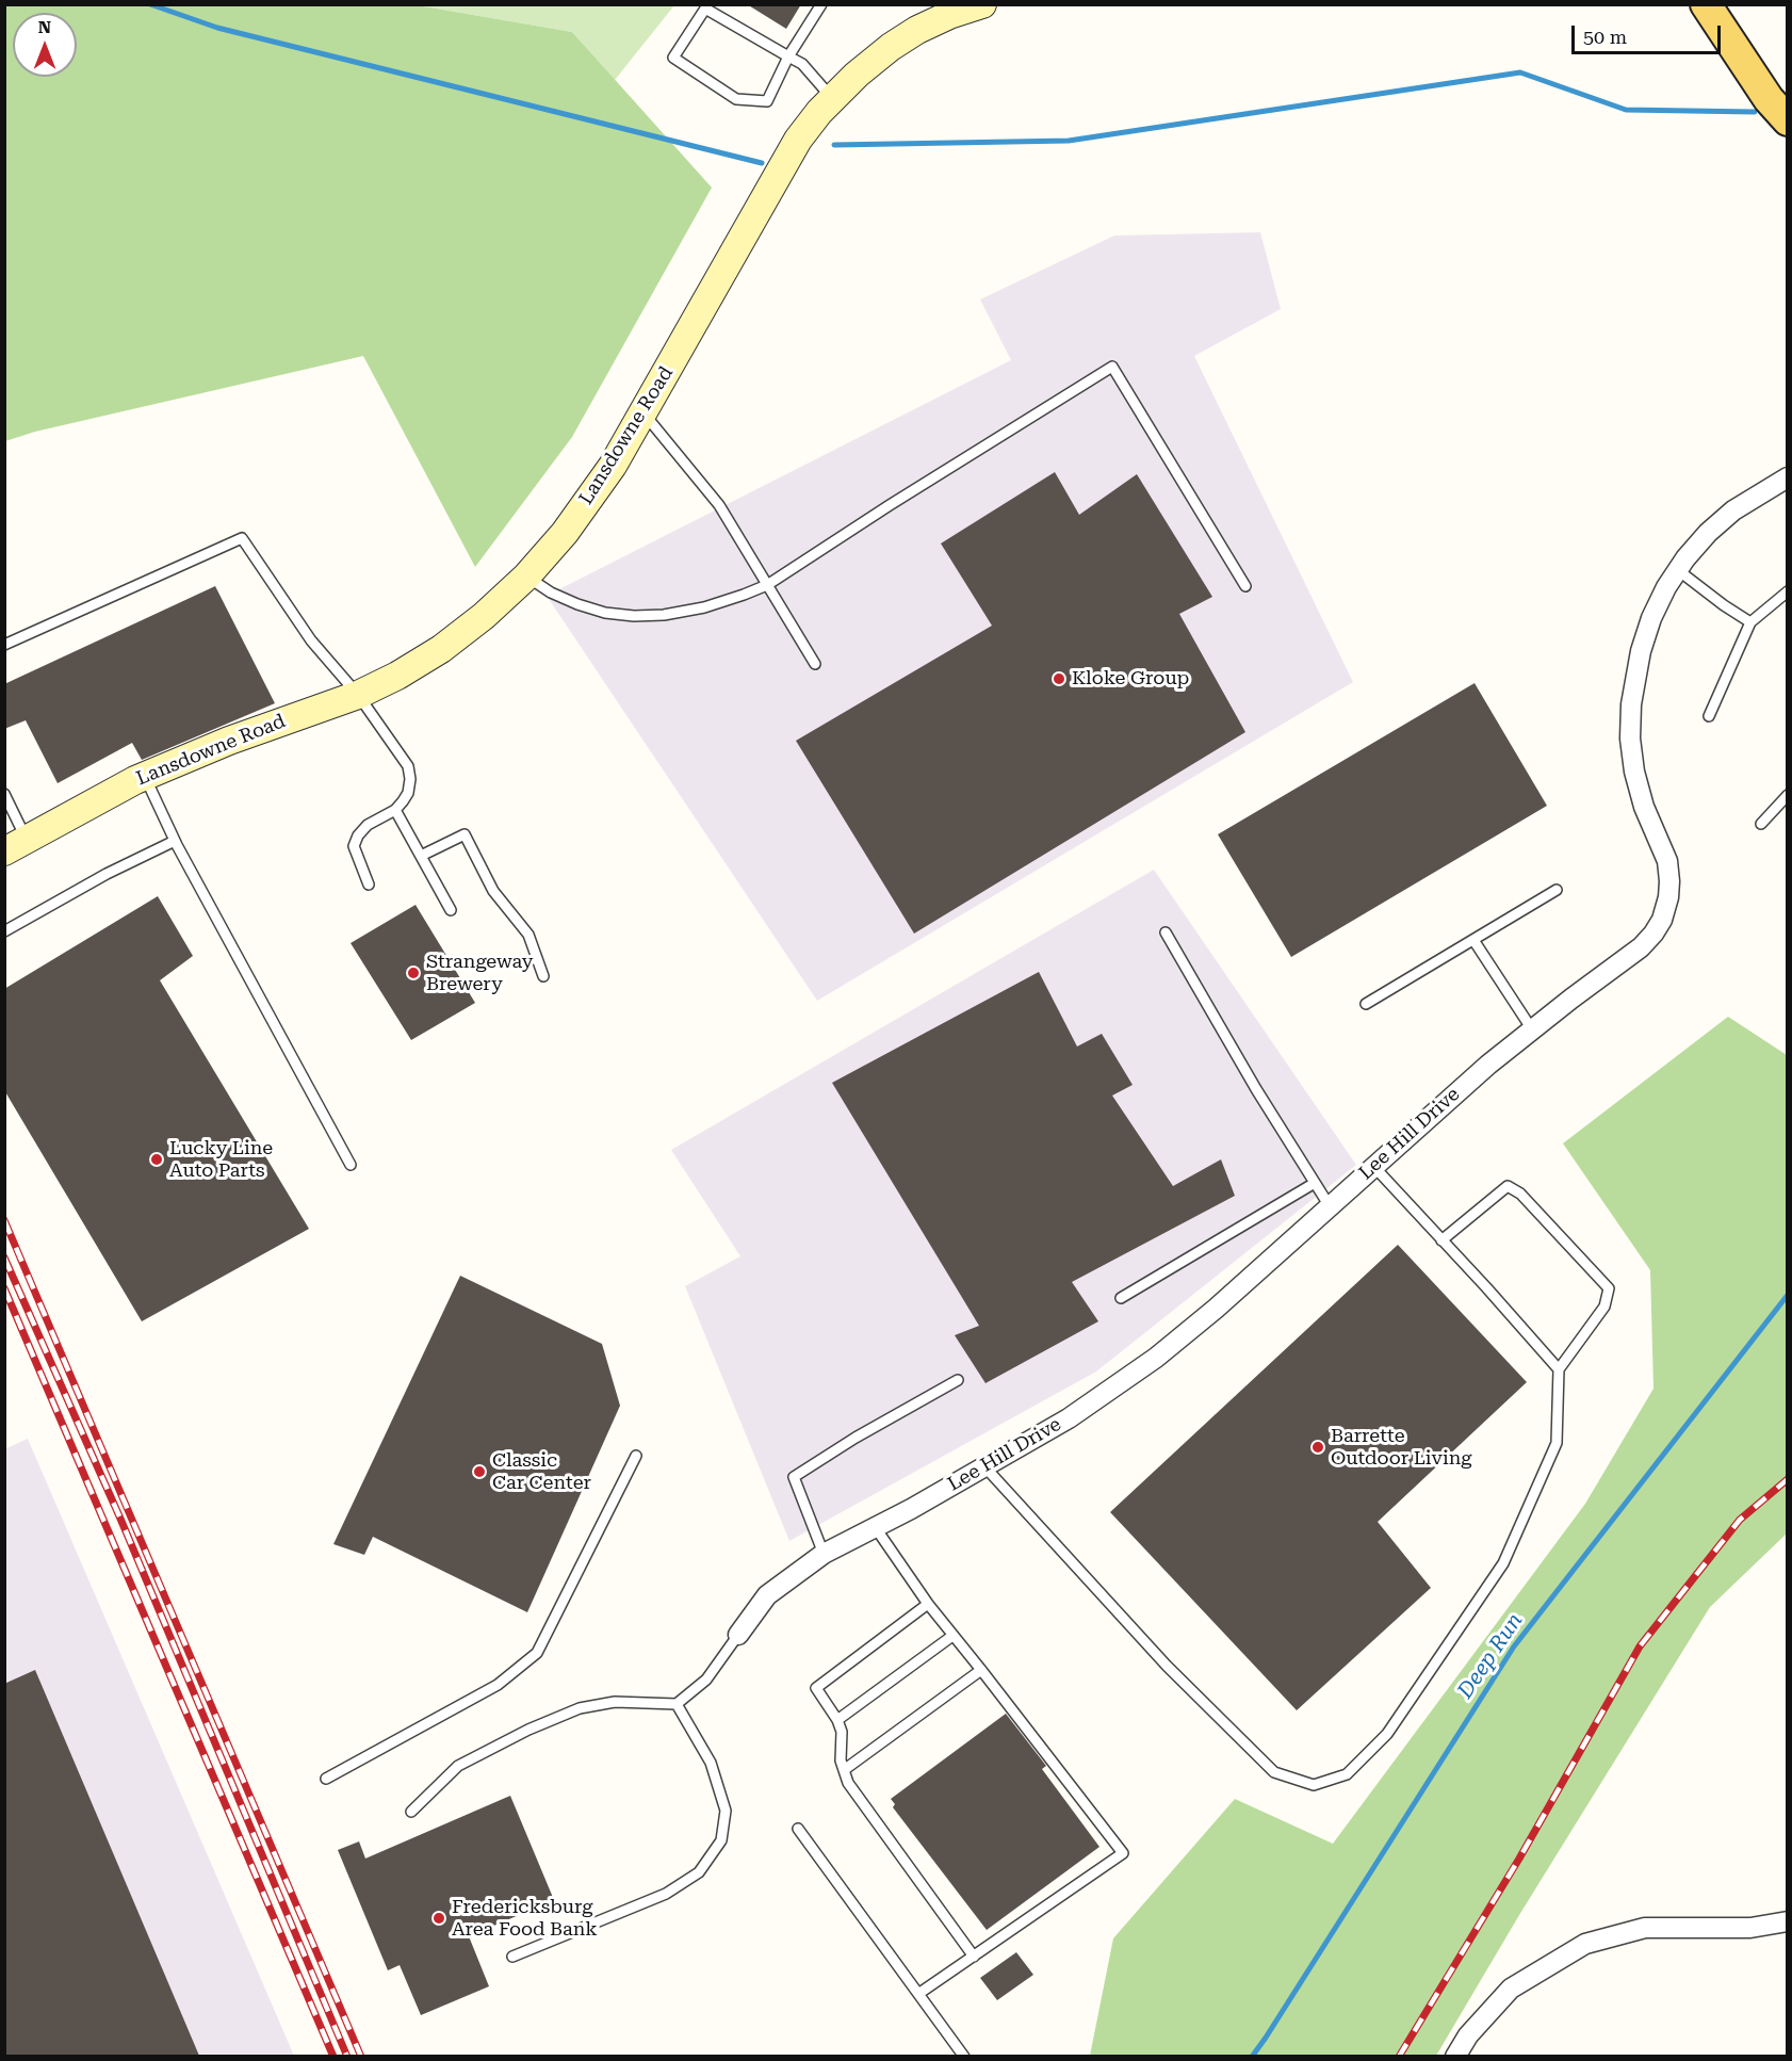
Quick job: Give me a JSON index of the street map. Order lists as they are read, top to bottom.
{
  "streets": {
    "main road": ["Lansdowne Road"],
    "street": ["Lee Hill Drive"]
  },
  "water": ["Deep Run"],
  "places": [
    "Kloke Group",
    "Strangeway Brewery",
    "Lucky Line Auto Parts",
    "Barrette Outdoor Living",
    "Classic Car Center",
    "Fredericksburg Area Food Bank"
  ],
  "scale_bar": "50 m",
  "north": "top"
}
